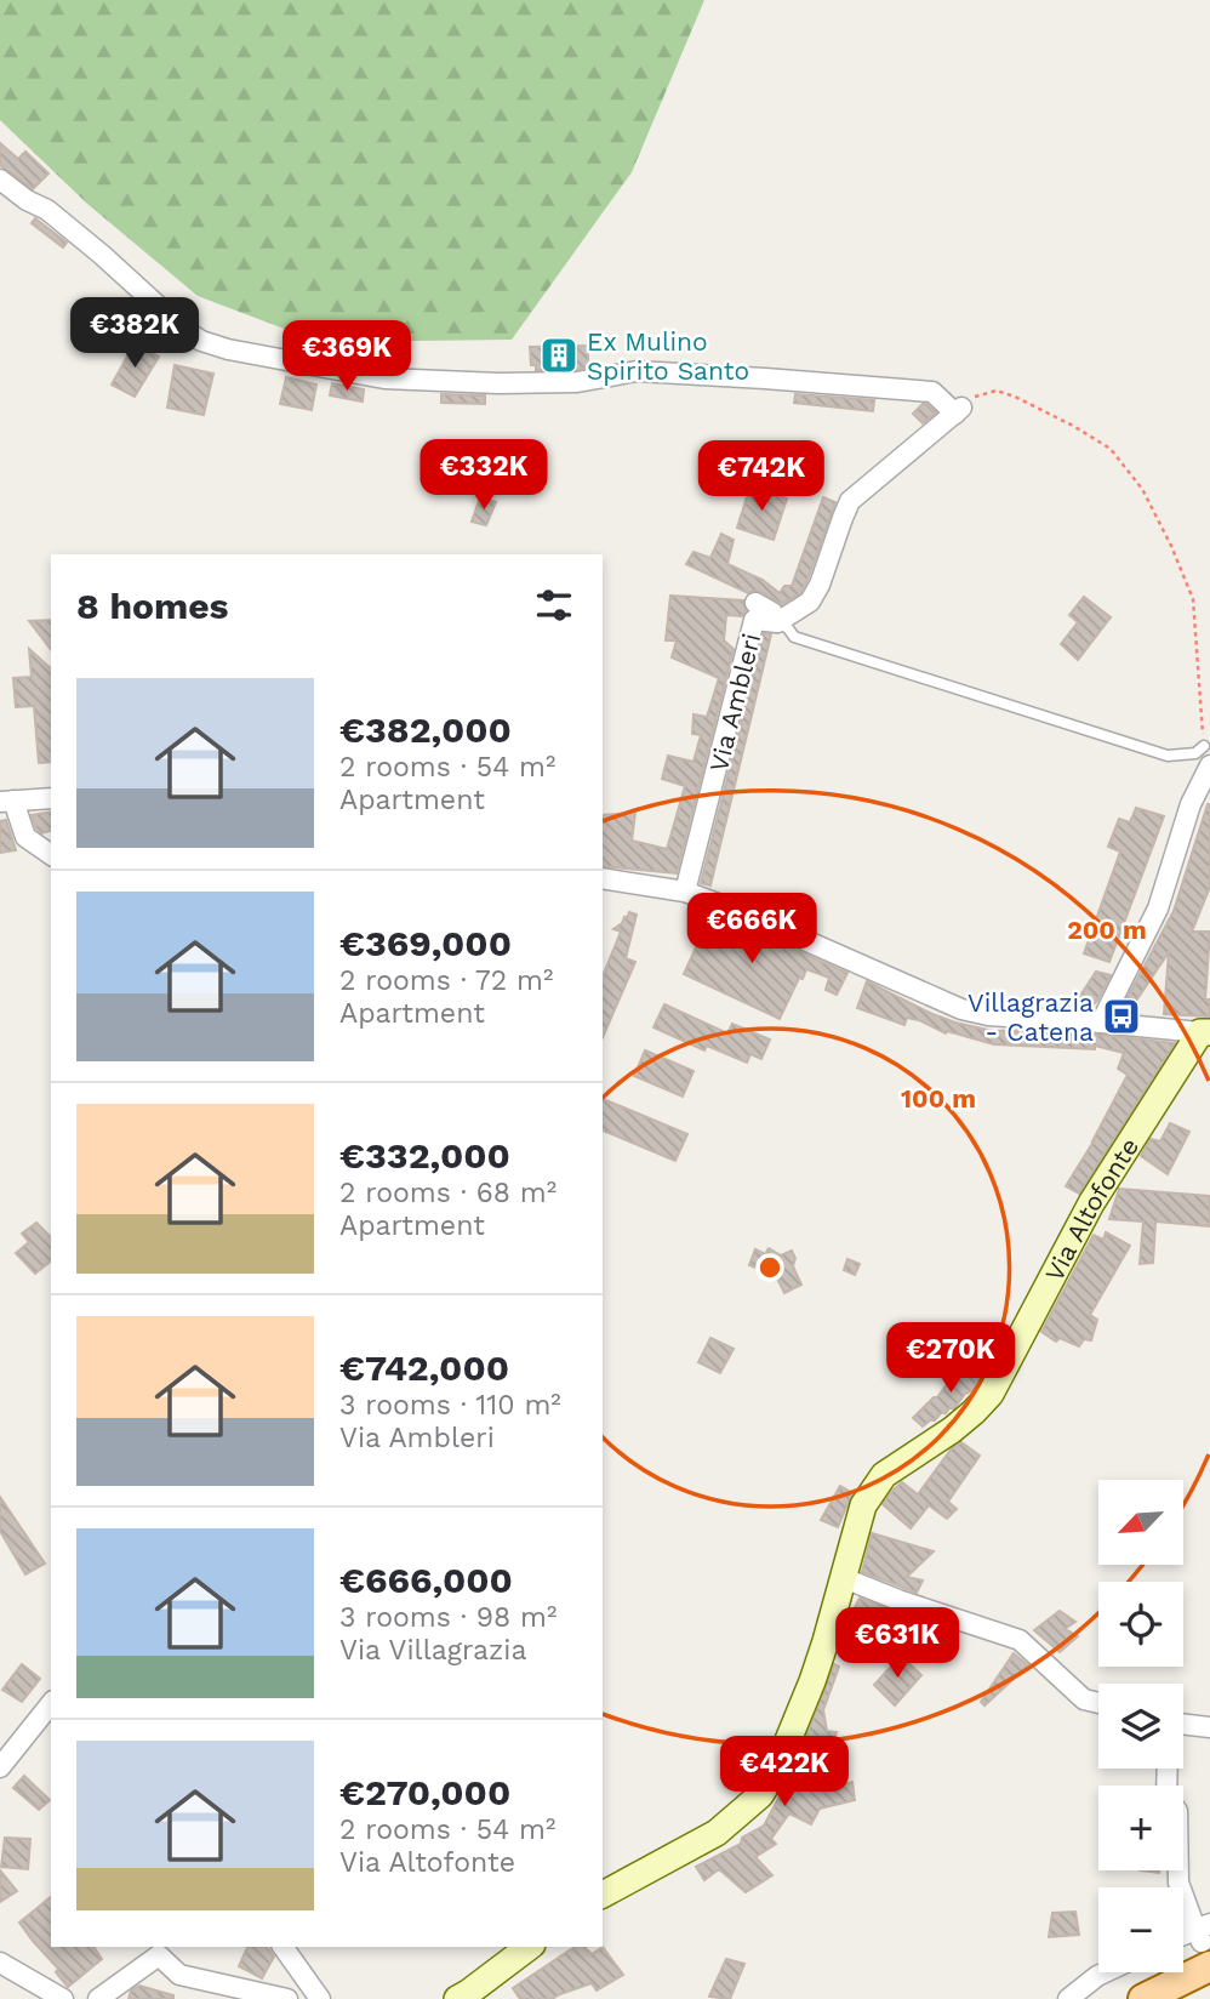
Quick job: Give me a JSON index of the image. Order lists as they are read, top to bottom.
{
  "streets": {
    "main road": ["Via Altofonte"],
    "street": ["Via Ambleri"]
  },
  "places": {
    "building": ["Ex Mulino Spirito Santo"],
    "bus stop": ["Villagrazia - Catena"]
  },
  "north": "bottom left",
  "page": {
    "price": [
      "€382K",
      "€369K",
      "€332K",
      "€742K",
      "€666K",
      "€270K",
      "€631K",
      "€422K"
    ],
    "heading": "8 homes",
    "list": [
      {
        "name": "€382,000",
        "note": "2 rooms · 54 m² · Apartment"
      },
      {
        "name": "€369,000",
        "note": "2 rooms · 72 m² · Apartment"
      },
      {
        "name": "€332,000",
        "note": "2 rooms · 68 m² · Apartment"
      },
      {
        "name": "€742,000",
        "note": "3 rooms · 110 m² · Via Ambleri"
      },
      {
        "name": "€666,000",
        "note": "3 rooms · 98 m² · Via Villagrazia"
      },
      {
        "name": "€270,000",
        "note": "2 rooms · 54 m² · Via Altofonte"
      }
    ],
    "map_buttons": ["+", "−"]
  },
  "rings": ["200 m", "100 m"]
}
